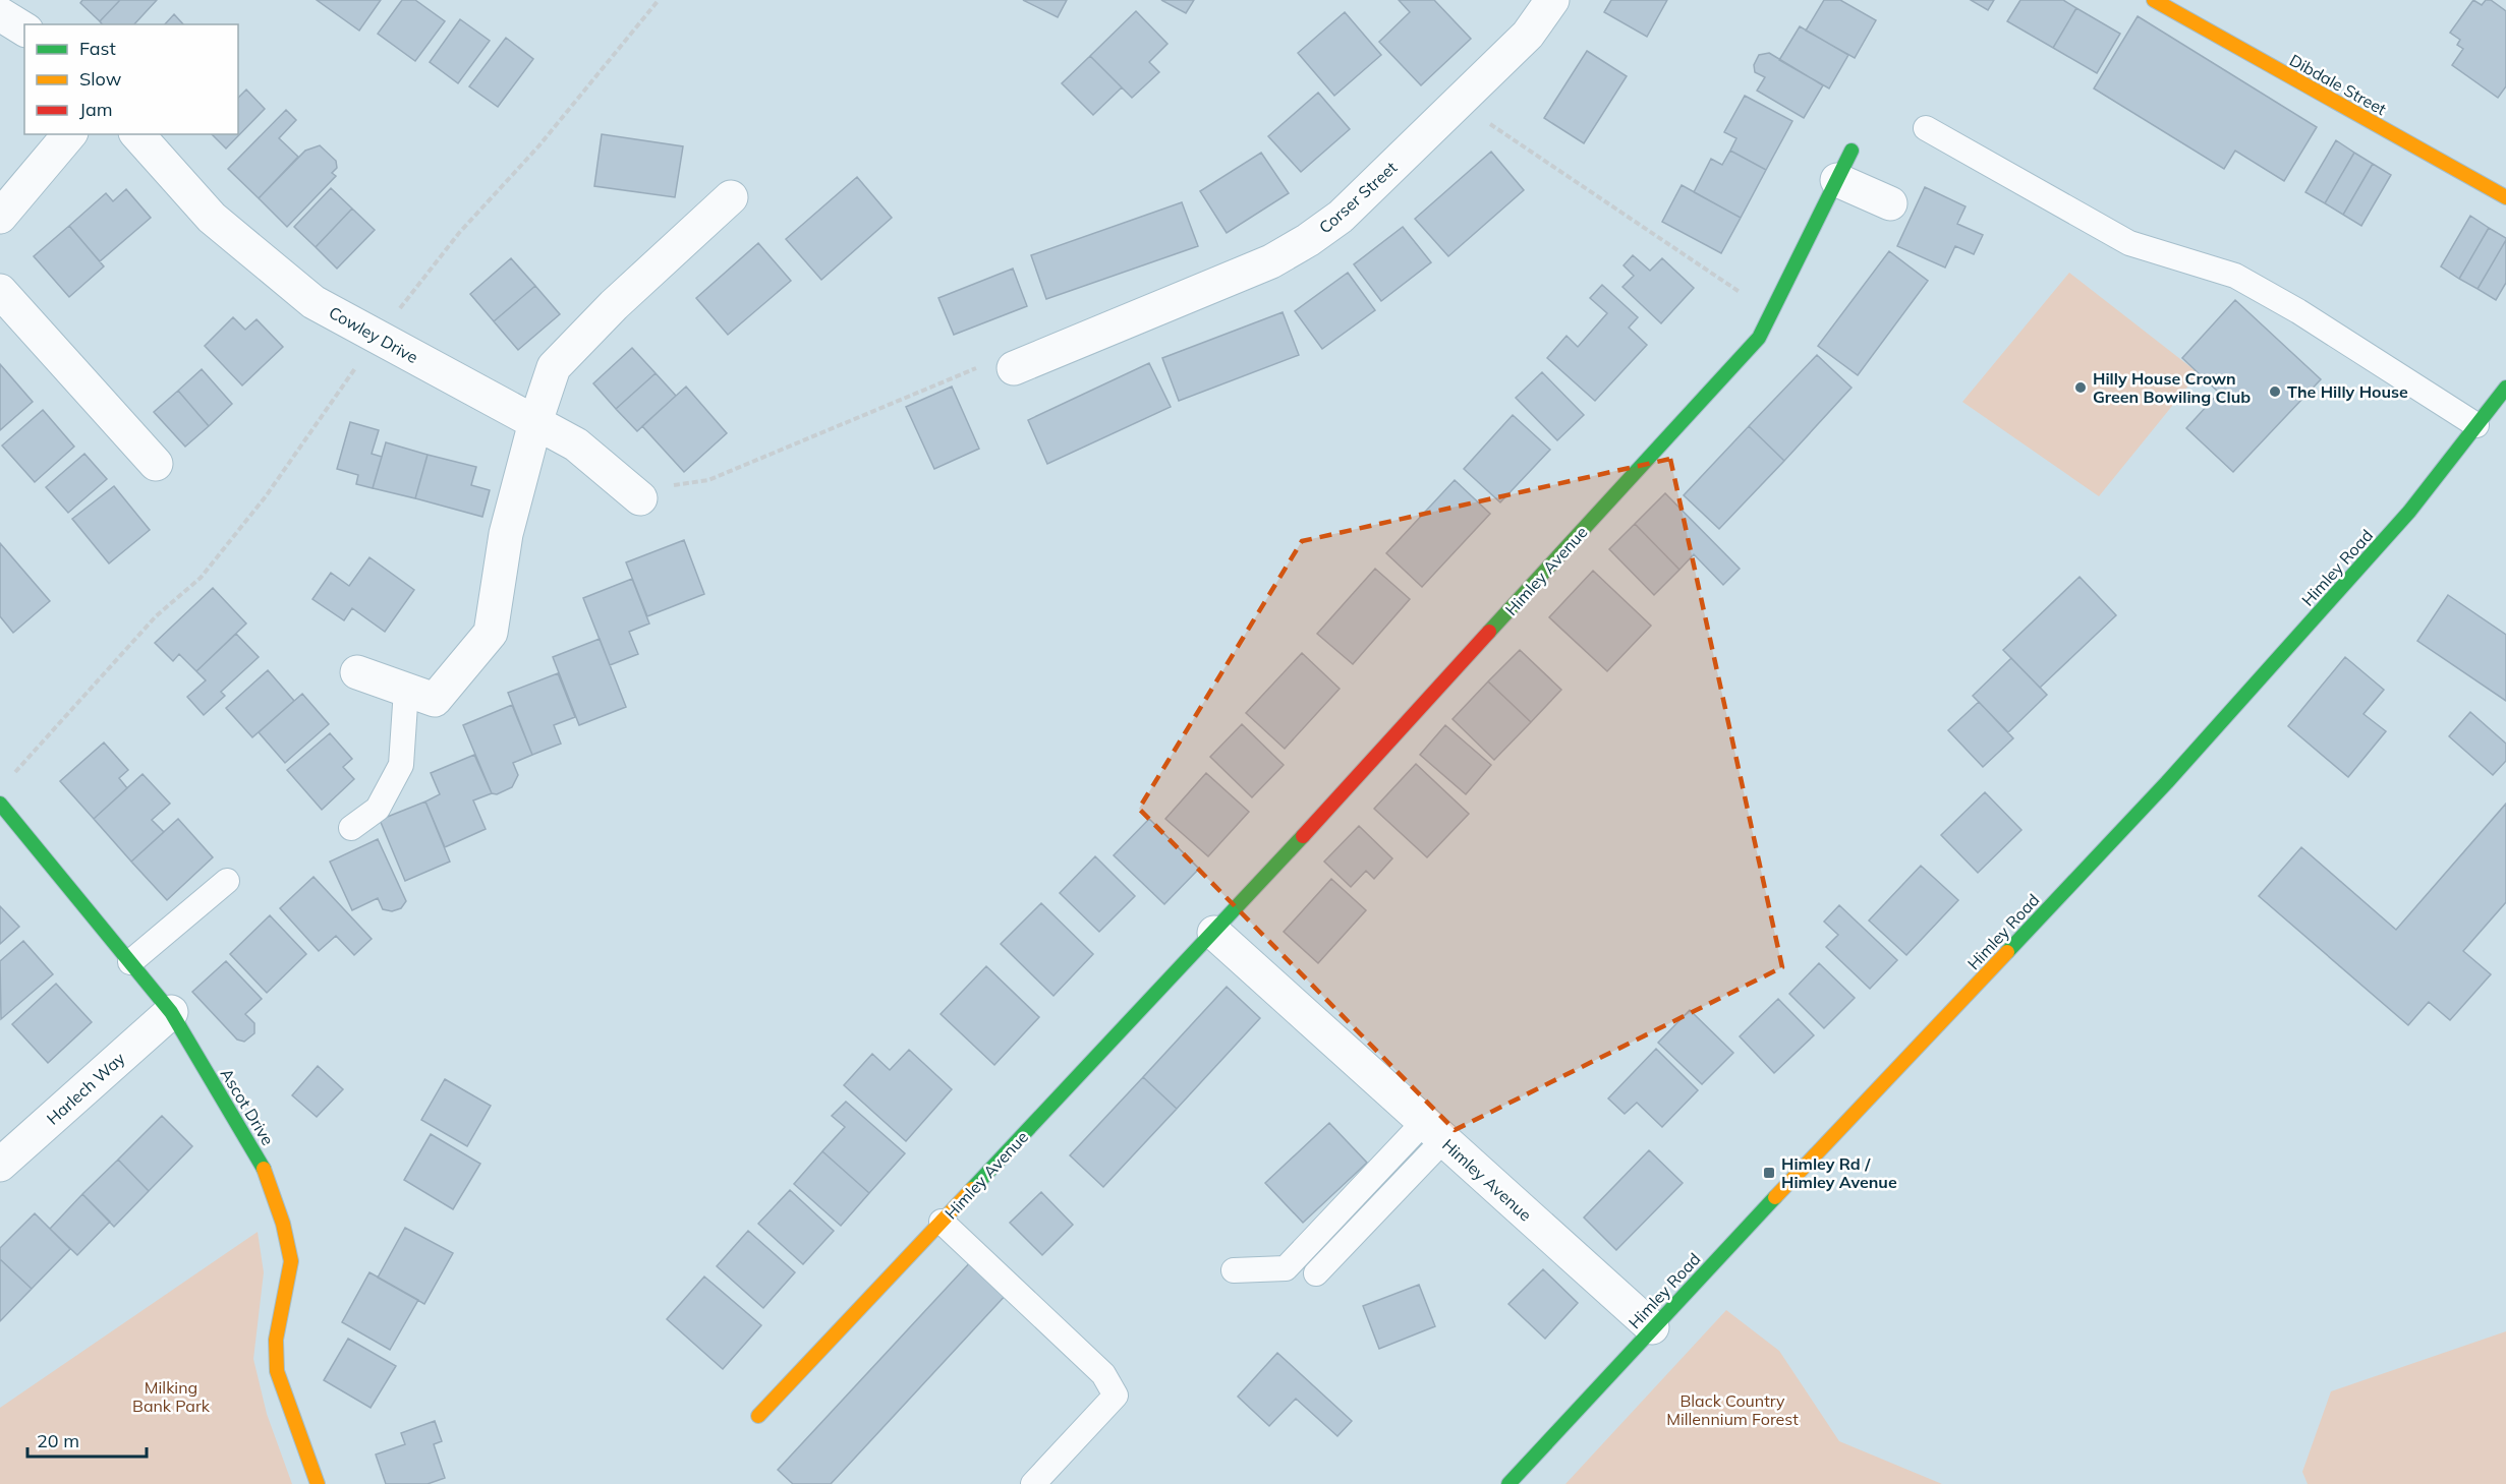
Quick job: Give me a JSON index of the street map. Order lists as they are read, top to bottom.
{
  "streets": {
    "street": [
      "Dibdale Street",
      "Corser Street",
      "Cowley Drive",
      "Himley Road",
      "Himley Avenue",
      "Harlech Way",
      "Ascot Drive"
    ]
  },
  "crossings": [
    ["Himley Road", "Himley Avenue"],
    ["Harlech Way", "Ascot Drive"]
  ],
  "parks": ["Milking Bank Park", "Black Country Millennium Forest"],
  "places": {
    "other": ["Hilly House Crown Green Bowiling Club", "The Hilly House"],
    "transit": ["Himley Rd / Himley Avenue"]
  },
  "legend": ["Fast", "Slow", "Jam"],
  "scale_bar": "20 m"
}
